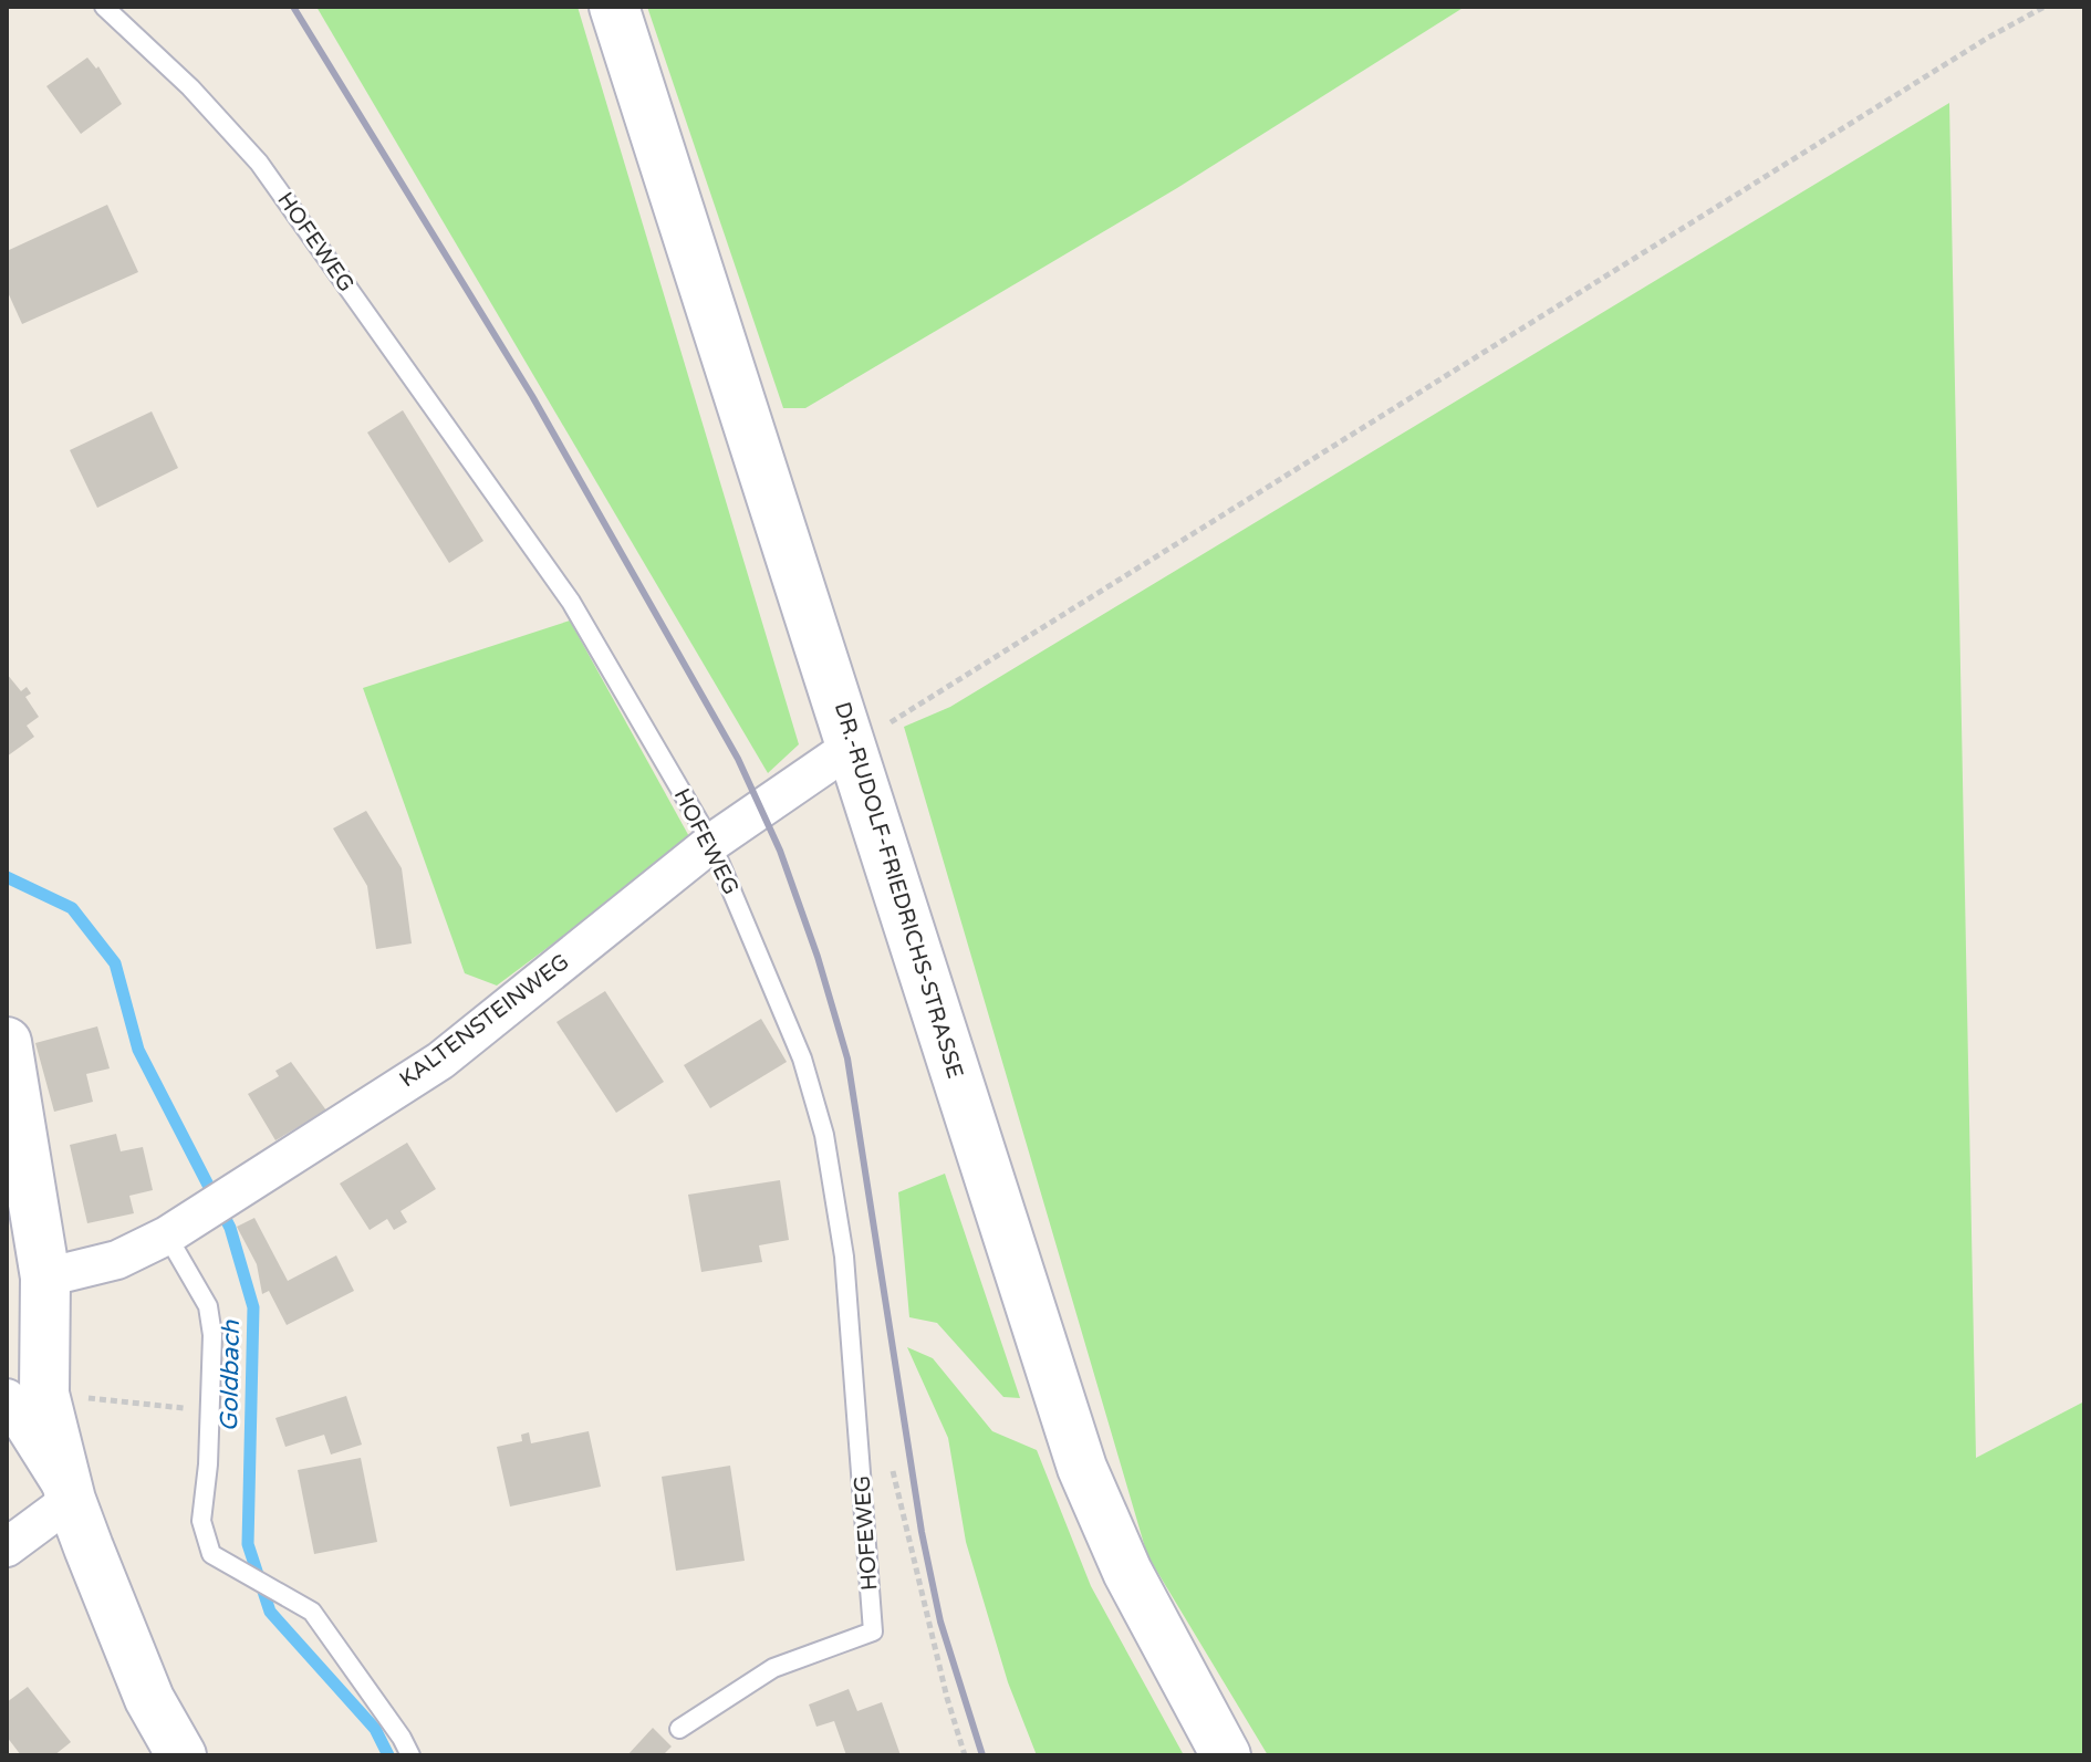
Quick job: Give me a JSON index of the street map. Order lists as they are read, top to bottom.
{
  "streets": {
    "main road": ["DR.-RUDOLF-FRIEDRICHS-STRASSE"],
    "street": ["KALTENSTEINWEG"],
    "lane": ["HOFEWEG"]
  },
  "crossings": [
    ["HOFEWEG", "KALTENSTEINWEG"],
    ["DR.-RUDOLF-FRIEDRICHS-STRASSE", "KALTENSTEINWEG"]
  ],
  "water": ["Goldbach"]
}
